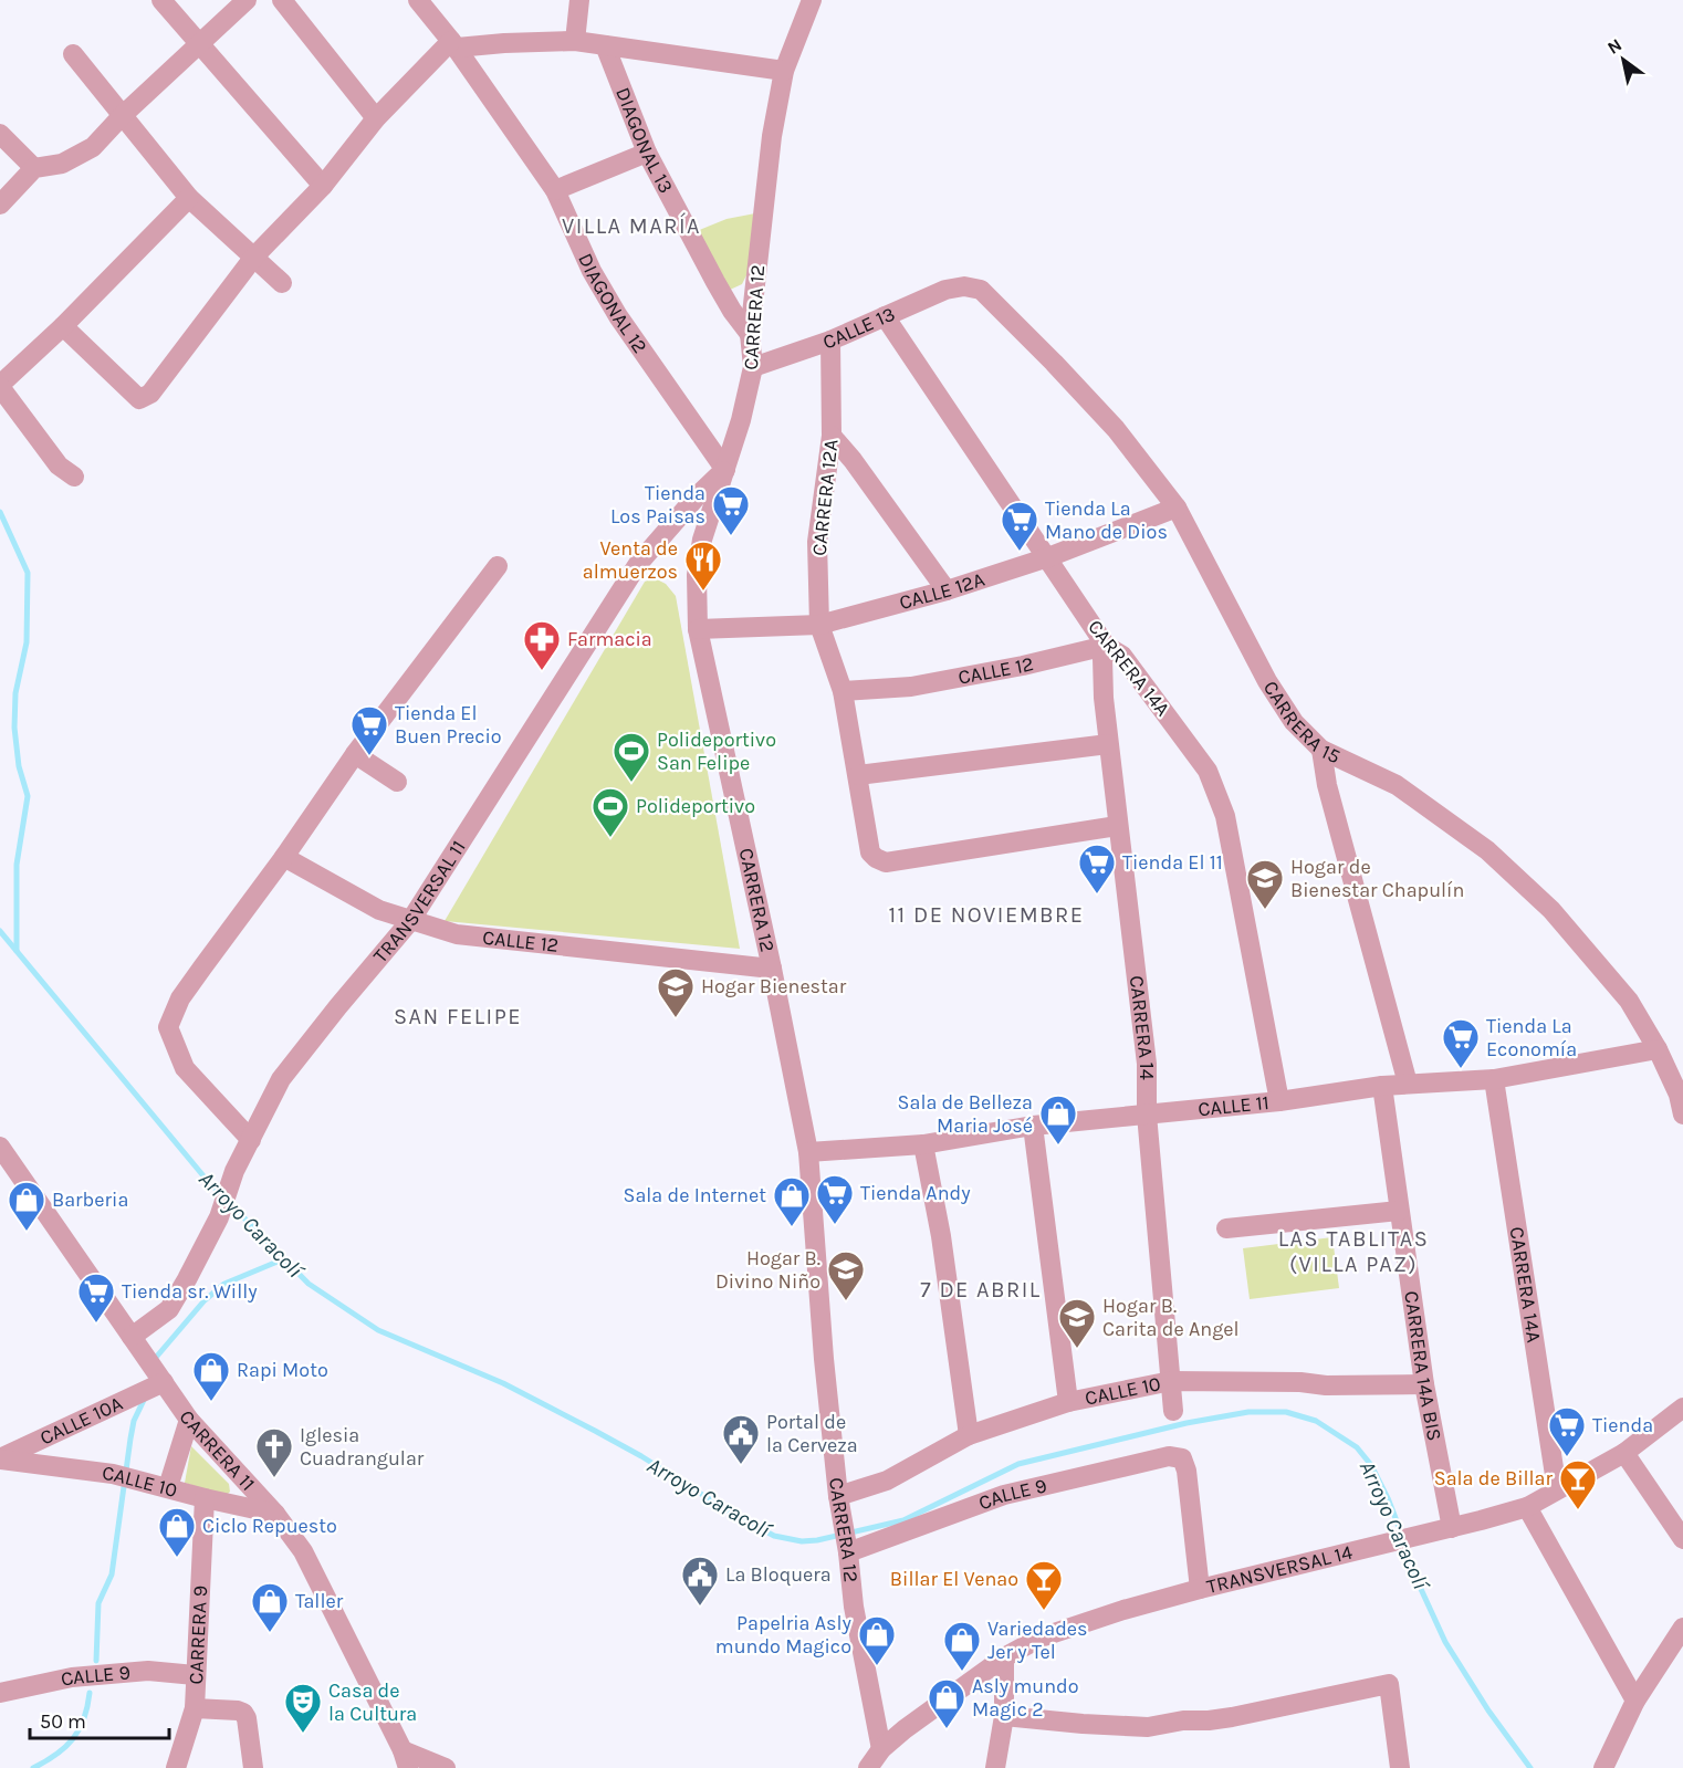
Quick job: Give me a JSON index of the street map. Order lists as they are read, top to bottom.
{
  "streets": {
    "street": [
      "DIAGONAL 13",
      "DIAGONAL 12",
      "CARRERA 12",
      "CALLE 13",
      "CARRERA 12A",
      "CALLE 12A",
      "CARRERA 14A",
      "CALLE 12",
      "CARRERA 15",
      "TRANSVERSAL 11",
      "CARRERA 14",
      "CALLE 11",
      "CARRERA 14A BIS",
      "CALLE 10",
      "CALLE 10A",
      "CARRERA 11",
      "CALLE 9",
      "TRANSVERSAL 14",
      "CARRERA 9"
    ]
  },
  "crossings": [
    ["DIAGONAL 13", "CARRERA 12"],
    ["DIAGONAL 12", "CARRERA 12"],
    ["DIAGONAL 12", "TRANSVERSAL 11"],
    ["CARRERA 12", "CALLE 13"],
    ["CARRERA 12", "CALLE 12A"],
    ["CARRERA 12", "CALLE 12"],
    ["CARRERA 12", "TRANSVERSAL 11"],
    ["CARRERA 12", "CALLE 11"],
    ["CARRERA 12", "CALLE 10"],
    ["CARRERA 12", "CALLE 9"],
    ["CARRERA 12", "TRANSVERSAL 14"],
    ["CALLE 13", "CARRERA 12A"],
    ["CALLE 13", "CARRERA 14A"],
    ["CALLE 13", "CARRERA 15"],
    ["CARRERA 12A", "CALLE 12A"],
    ["CARRERA 12A", "CALLE 12"],
    ["CARRERA 12A", "CARRERA 14"],
    ["CALLE 12A", "CARRERA 14A"],
    ["CALLE 12A", "CARRERA 15"],
    ["CARRERA 14A", "CALLE 12"],
    ["CARRERA 14A", "CARRERA 14"],
    ["CARRERA 14A", "CALLE 11"],
    ["CARRERA 14A", "TRANSVERSAL 14"],
    ["CALLE 12", "TRANSVERSAL 11"],
    ["CALLE 12", "CARRERA 14"],
    ["CARRERA 15", "CALLE 11"],
    ["TRANSVERSAL 11", "CARRERA 11"],
    ["CARRERA 14", "CALLE 11"],
    ["CARRERA 14", "CALLE 10"],
    ["CALLE 11", "CARRERA 14A BIS"],
    ["CARRERA 14A BIS", "CALLE 10"],
    ["CARRERA 14A BIS", "TRANSVERSAL 14"],
    ["CALLE 10", "CALLE 10A"],
    ["CALLE 10", "CARRERA 11"],
    ["CALLE 10", "CALLE 9"],
    ["CALLE 10", "CARRERA 9"],
    ["CALLE 10A", "CARRERA 11"],
    ["CALLE 9", "TRANSVERSAL 14"],
    ["CALLE 9", "CARRERA 9"]
  ],
  "districts": [
    "VILLA MARÍA",
    "11 DE NOVIEMBRE",
    "SAN FELIPE",
    "LAS TABLITAS (VILLA PAZ)",
    "7 DE ABRIL"
  ],
  "water": ["Arroyo Caracolí"],
  "places": {
    "supermarket": [
      "Tienda Los Paisas",
      "Tienda La Mano de Dios",
      "Tienda El Buen Precio",
      "Tienda El 11",
      "Tienda La Economía",
      "Tienda Andy",
      "Tienda sr. Willy",
      "Tienda"
    ],
    "restaurant": ["Venta de almuerzos"],
    "pharmacy": ["Farmacia"],
    "sports": ["Polideportivo San Felipe", "Polideportivo"],
    "school or university": [
      "Hogar de Bienestar Chapulín",
      "Hogar Bienestar",
      "Hogar B. Divino Niño",
      "Hogar B. Carita de Angel"
    ],
    "shop": [
      "Sala de Belleza Maria José",
      "Sala de Internet",
      "Barberia",
      "Rapi Moto",
      "Ciclo Repuesto",
      "Taller",
      "Papelria Asly mundo Magico",
      "Variedades Jer y Tel",
      "Asly mundo Magic 2"
    ],
    "public building": ["Portal de la Cerveza", "La Bloquera"],
    "church": ["Iglesia Cuadrangular"],
    "bar": ["Sala de Billar", "Billar El Venao"],
    "theatre": ["Casa de la Cultura"]
  },
  "scale_bar": "50 m",
  "north": "top left"
}
